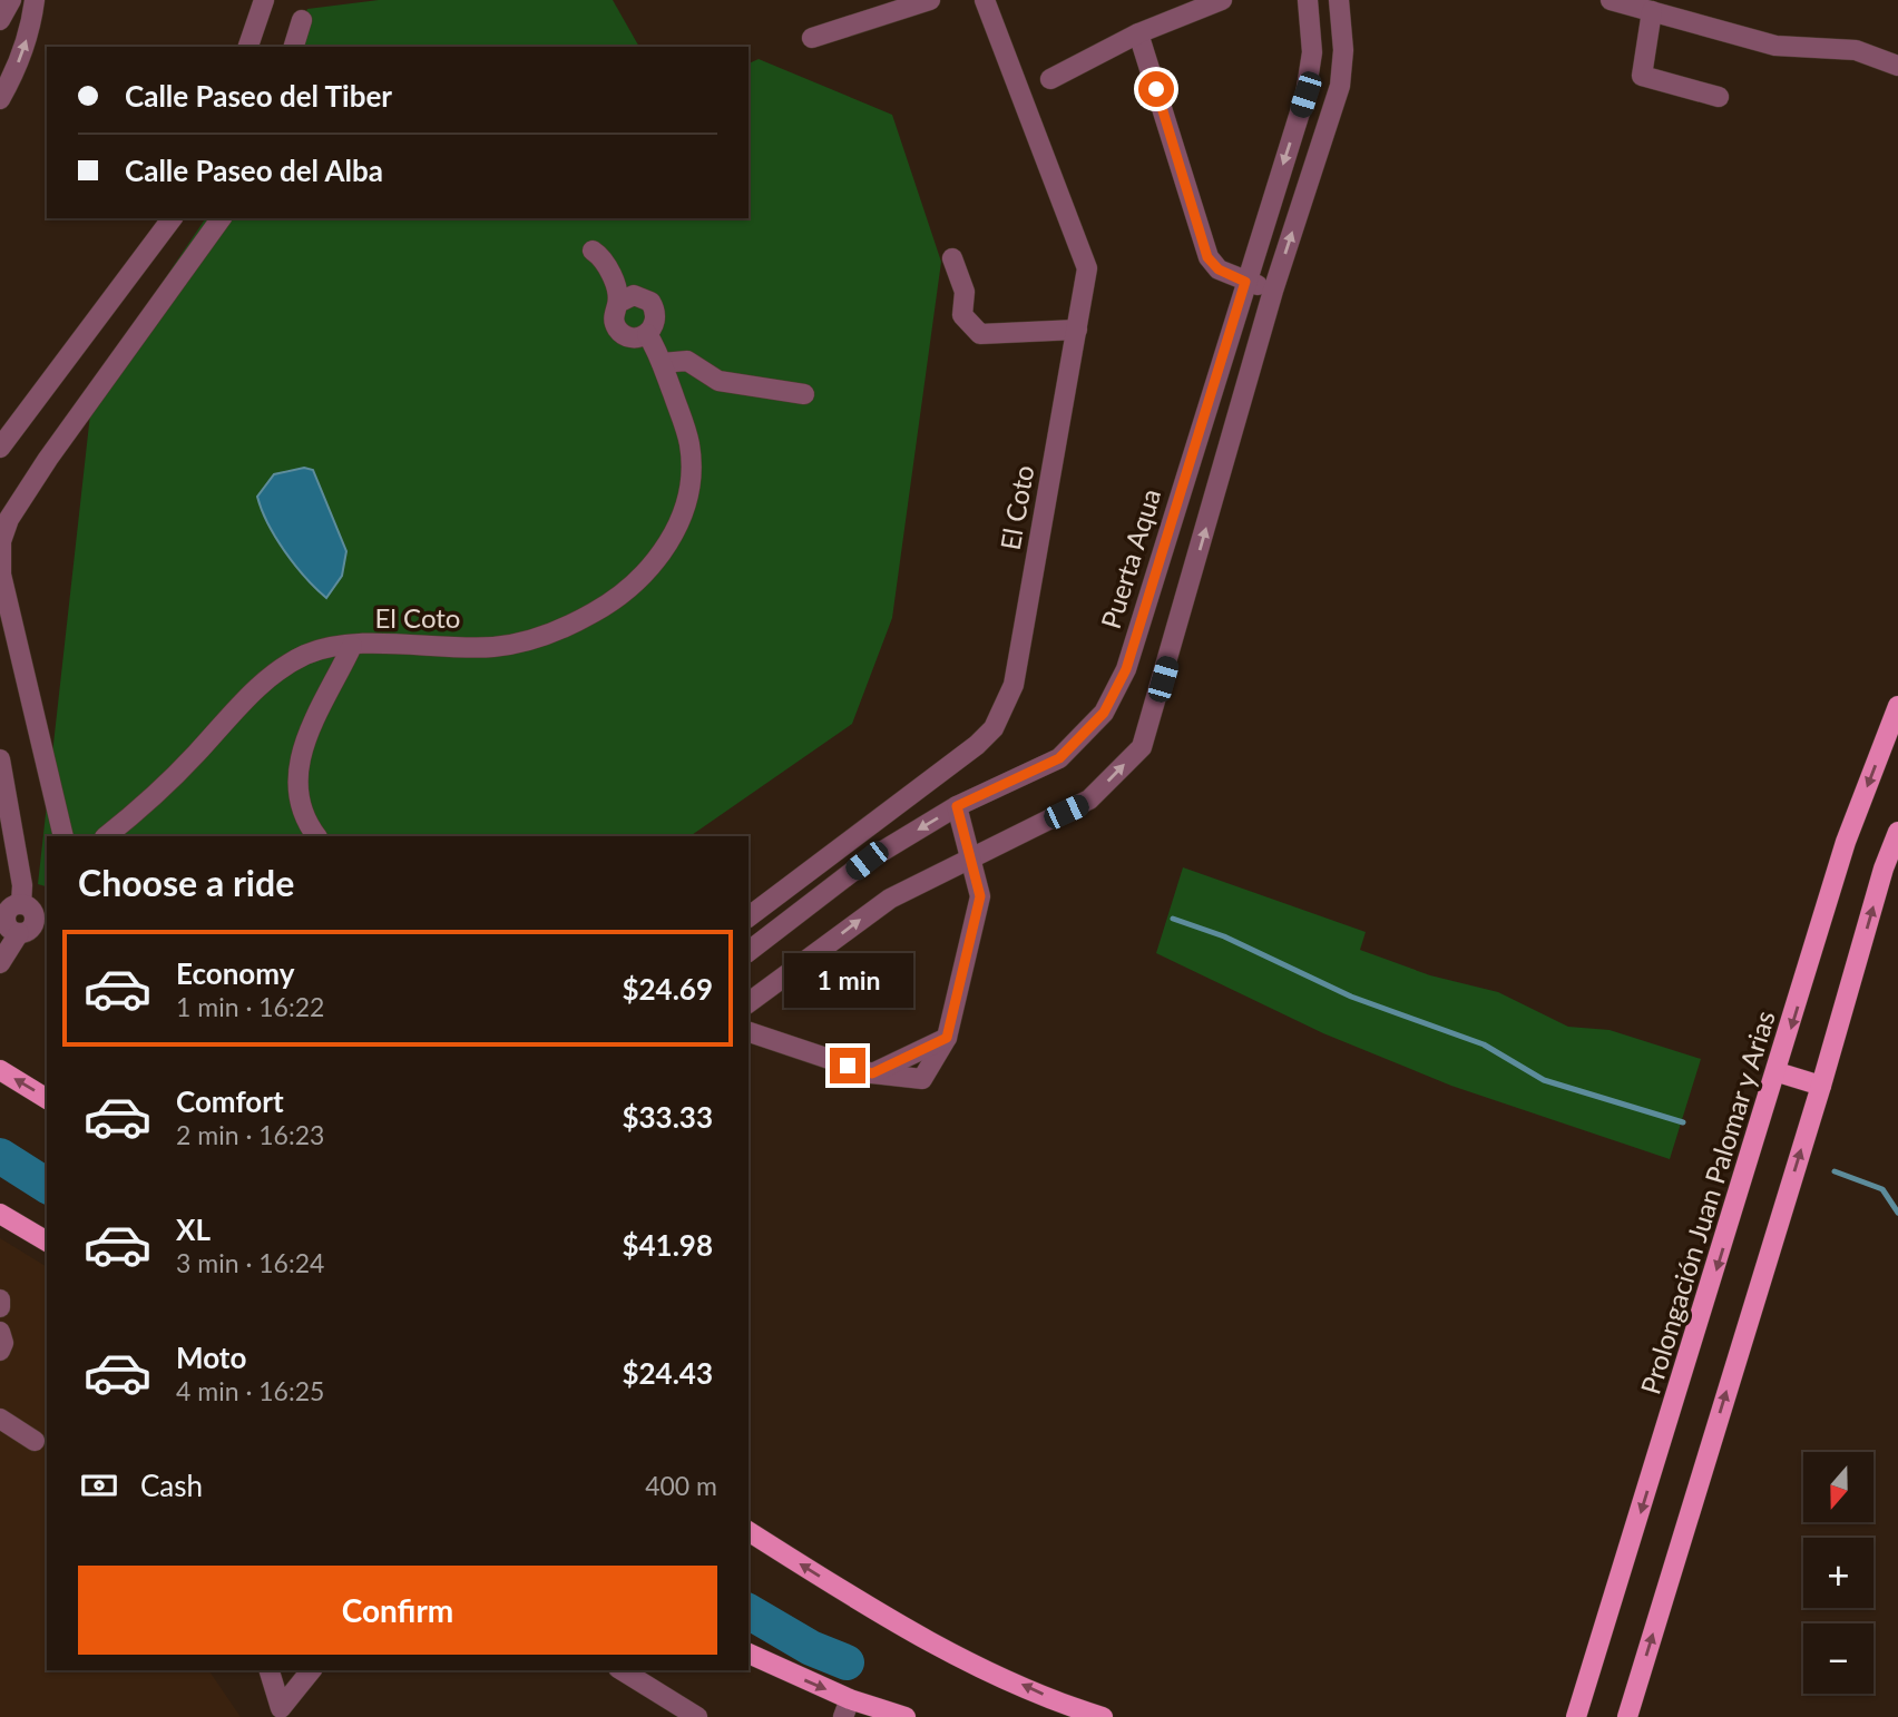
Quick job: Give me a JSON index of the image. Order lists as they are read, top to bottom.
{
  "streets": {
    "main road": ["Prolongación Juan Palomar y Arias"],
    "street": ["El Coto", "Puerta Aqua"]
  },
  "north": "bottom",
  "page": {
    "banner": ["Calle Paseo del Tiber", "Calle Paseo del Alba"],
    "heading": "Choose a ride",
    "list": [
      {
        "name": "Economy",
        "note": "1 min · 16:22",
        "value": "$24.69"
      },
      {
        "name": "Comfort",
        "note": "2 min · 16:23",
        "value": "$33.33"
      },
      {
        "name": "XL",
        "note": "3 min · 16:24",
        "value": "$41.98"
      },
      {
        "name": "Moto",
        "note": "4 min · 16:25",
        "value": "$24.43"
      }
    ],
    "bubble": "1 min",
    "pay": ["Cash", "400 m"],
    "map_buttons": ["+", "−"],
    "buttons": "Confirm"
  }
}
